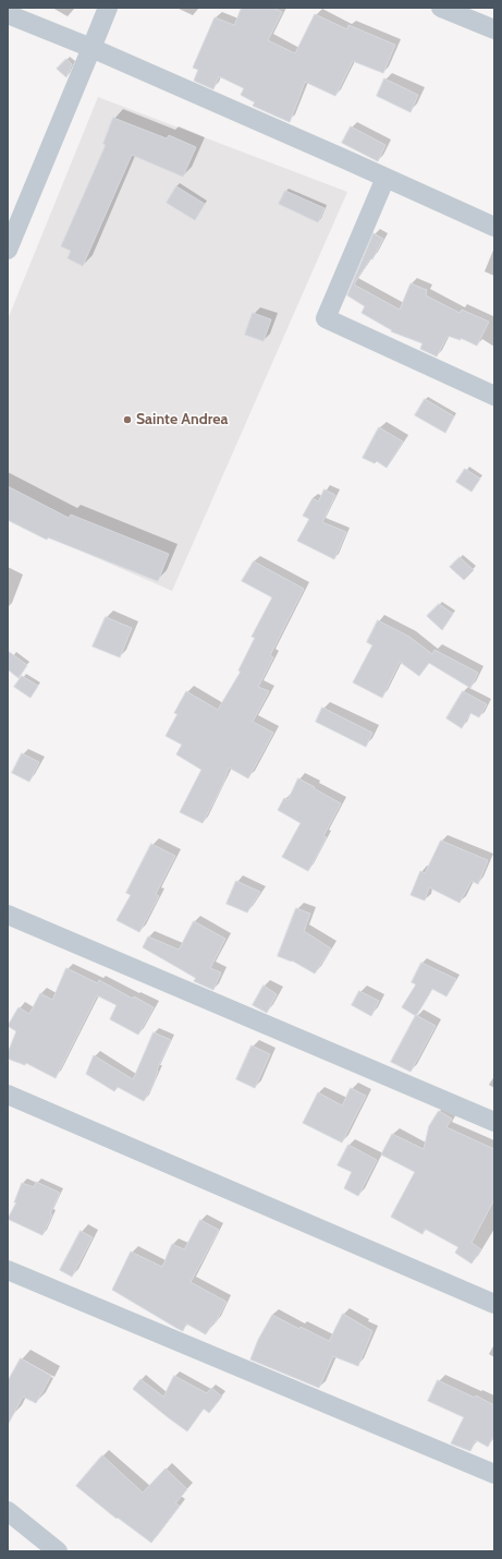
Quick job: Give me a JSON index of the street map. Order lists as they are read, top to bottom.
{
  "places": ["Sainte Andrea"]
}
